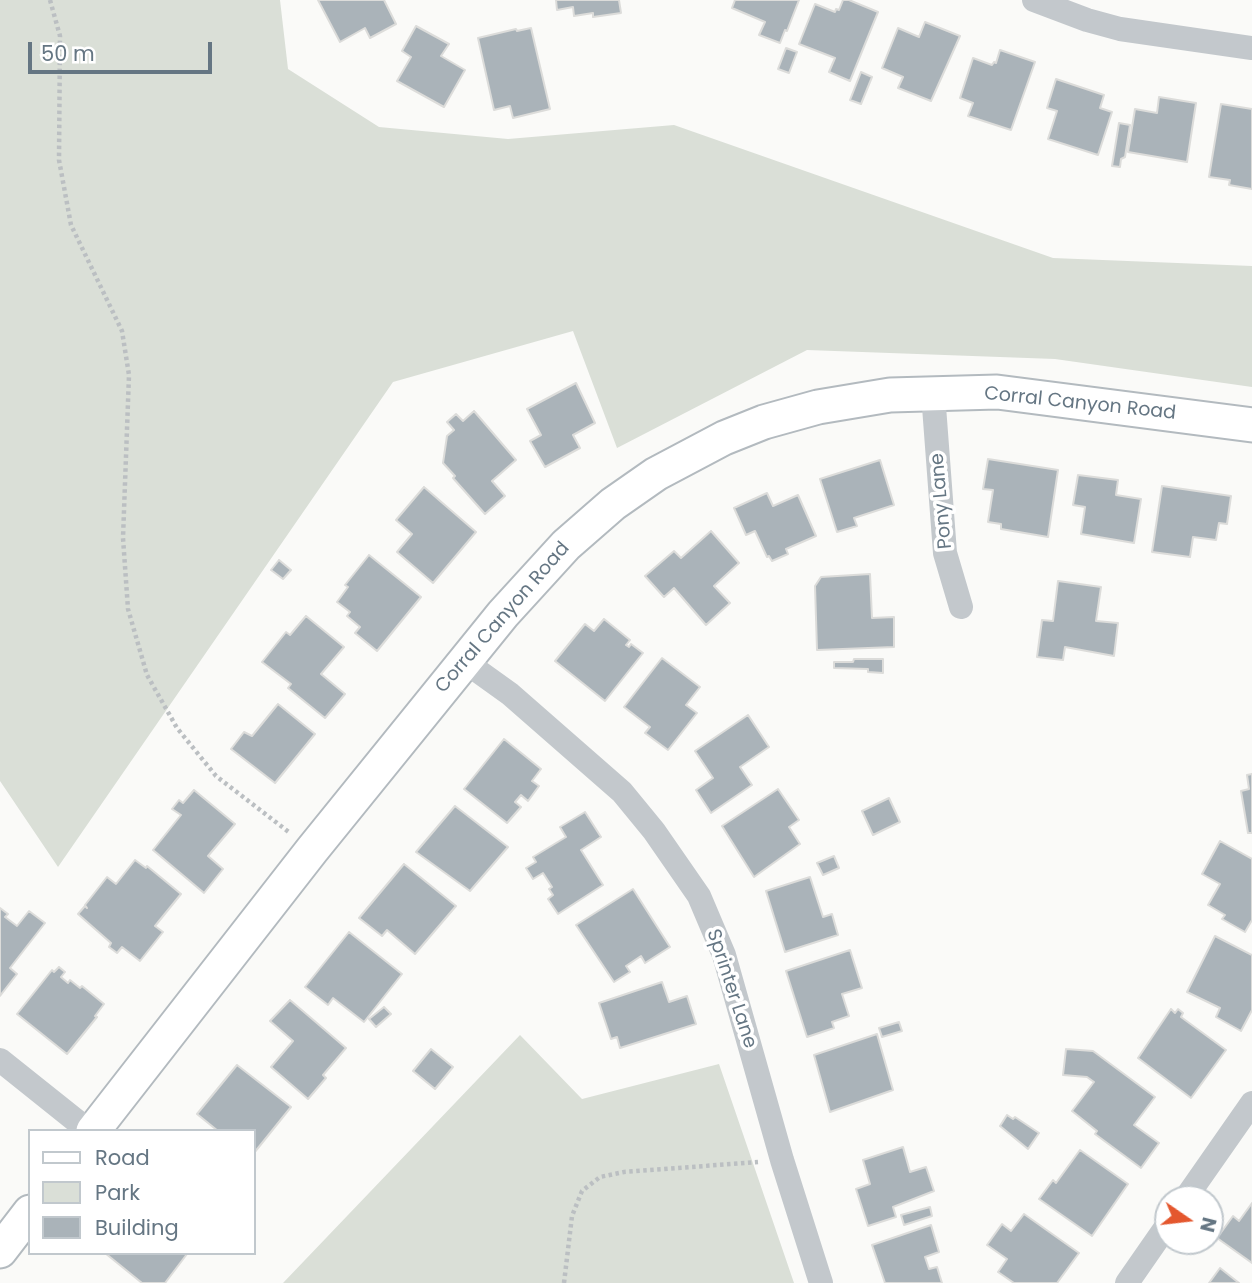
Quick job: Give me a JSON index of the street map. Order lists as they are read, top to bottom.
{
  "streets": {
    "main road": ["Corral Canyon Road"],
    "street": ["Pony Lane", "Sprinter Lane"]
  },
  "crossings": [
    ["Corral Canyon Road", "Pony Lane"],
    ["Corral Canyon Road", "Sprinter Lane"]
  ],
  "legend": ["Road", "Park", "Building"],
  "scale_bar": "50 m",
  "north": "right"
}
